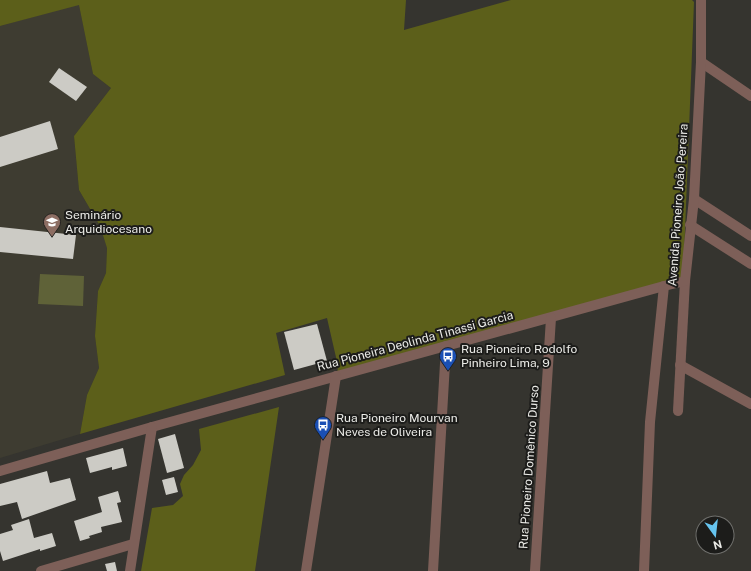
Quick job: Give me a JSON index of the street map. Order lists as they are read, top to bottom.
{
  "streets": {
    "street": ["Avenida Pioneiro João Pereira", "Rua Pioneira Deolinda Tinassi Garcia", "Rua Pioneiro Domênico Durso"]
  },
  "crossings": [
    ["Avenida Pioneiro João Pereira", "Rua Pioneira Deolinda Tinassi Garcia"],
    ["Rua Pioneira Deolinda Tinassi Garcia", "Rua Pioneiro Domênico Durso"]
  ],
  "places": {
    "school or university": ["Seminário Arquidiocesano"],
    "bus stop": ["Rua Pioneiro Rodolfo Pinheiro Lima, 9", "Rua Pioneiro Mourvan Neves de Oliveira"]
  },
  "north": "bottom"
}
